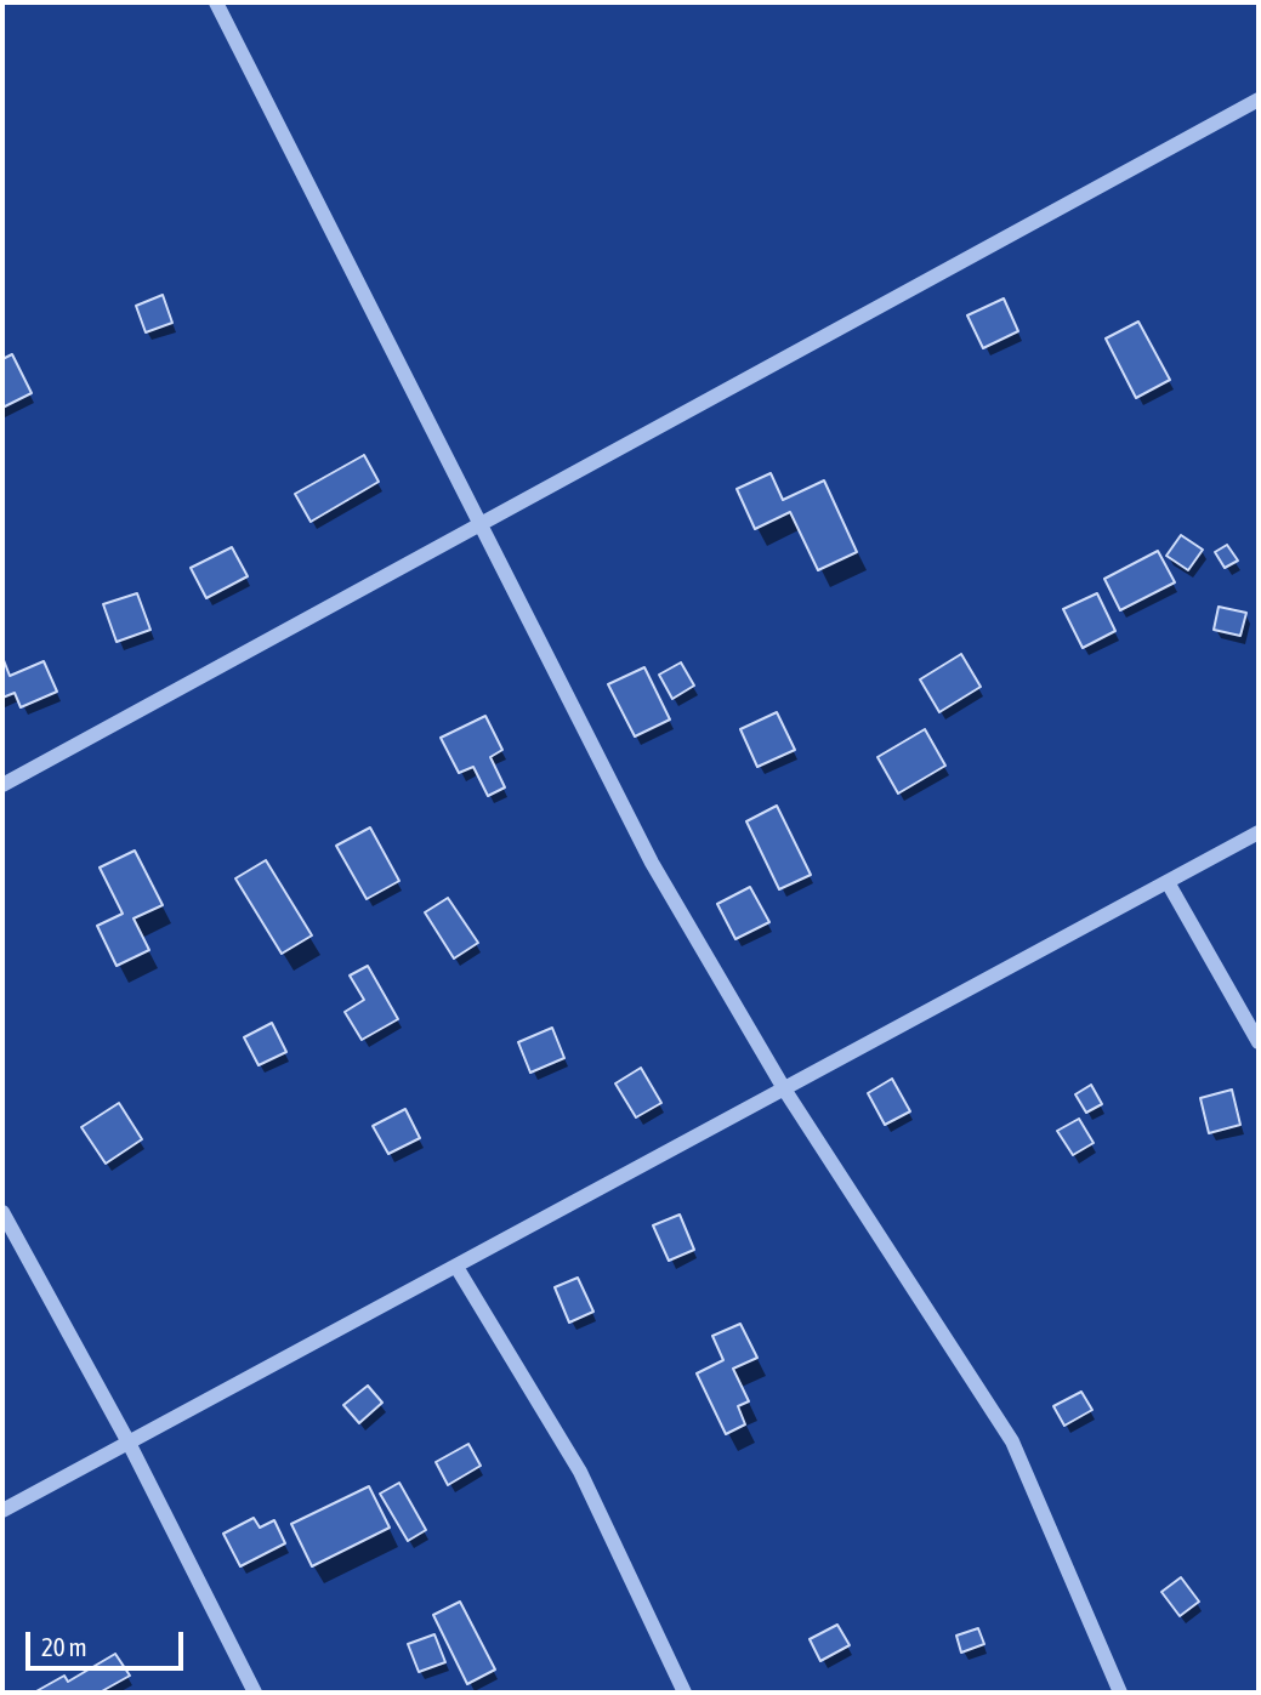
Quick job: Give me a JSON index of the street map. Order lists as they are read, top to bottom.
{
  "scale_bar": "20 m"
}
